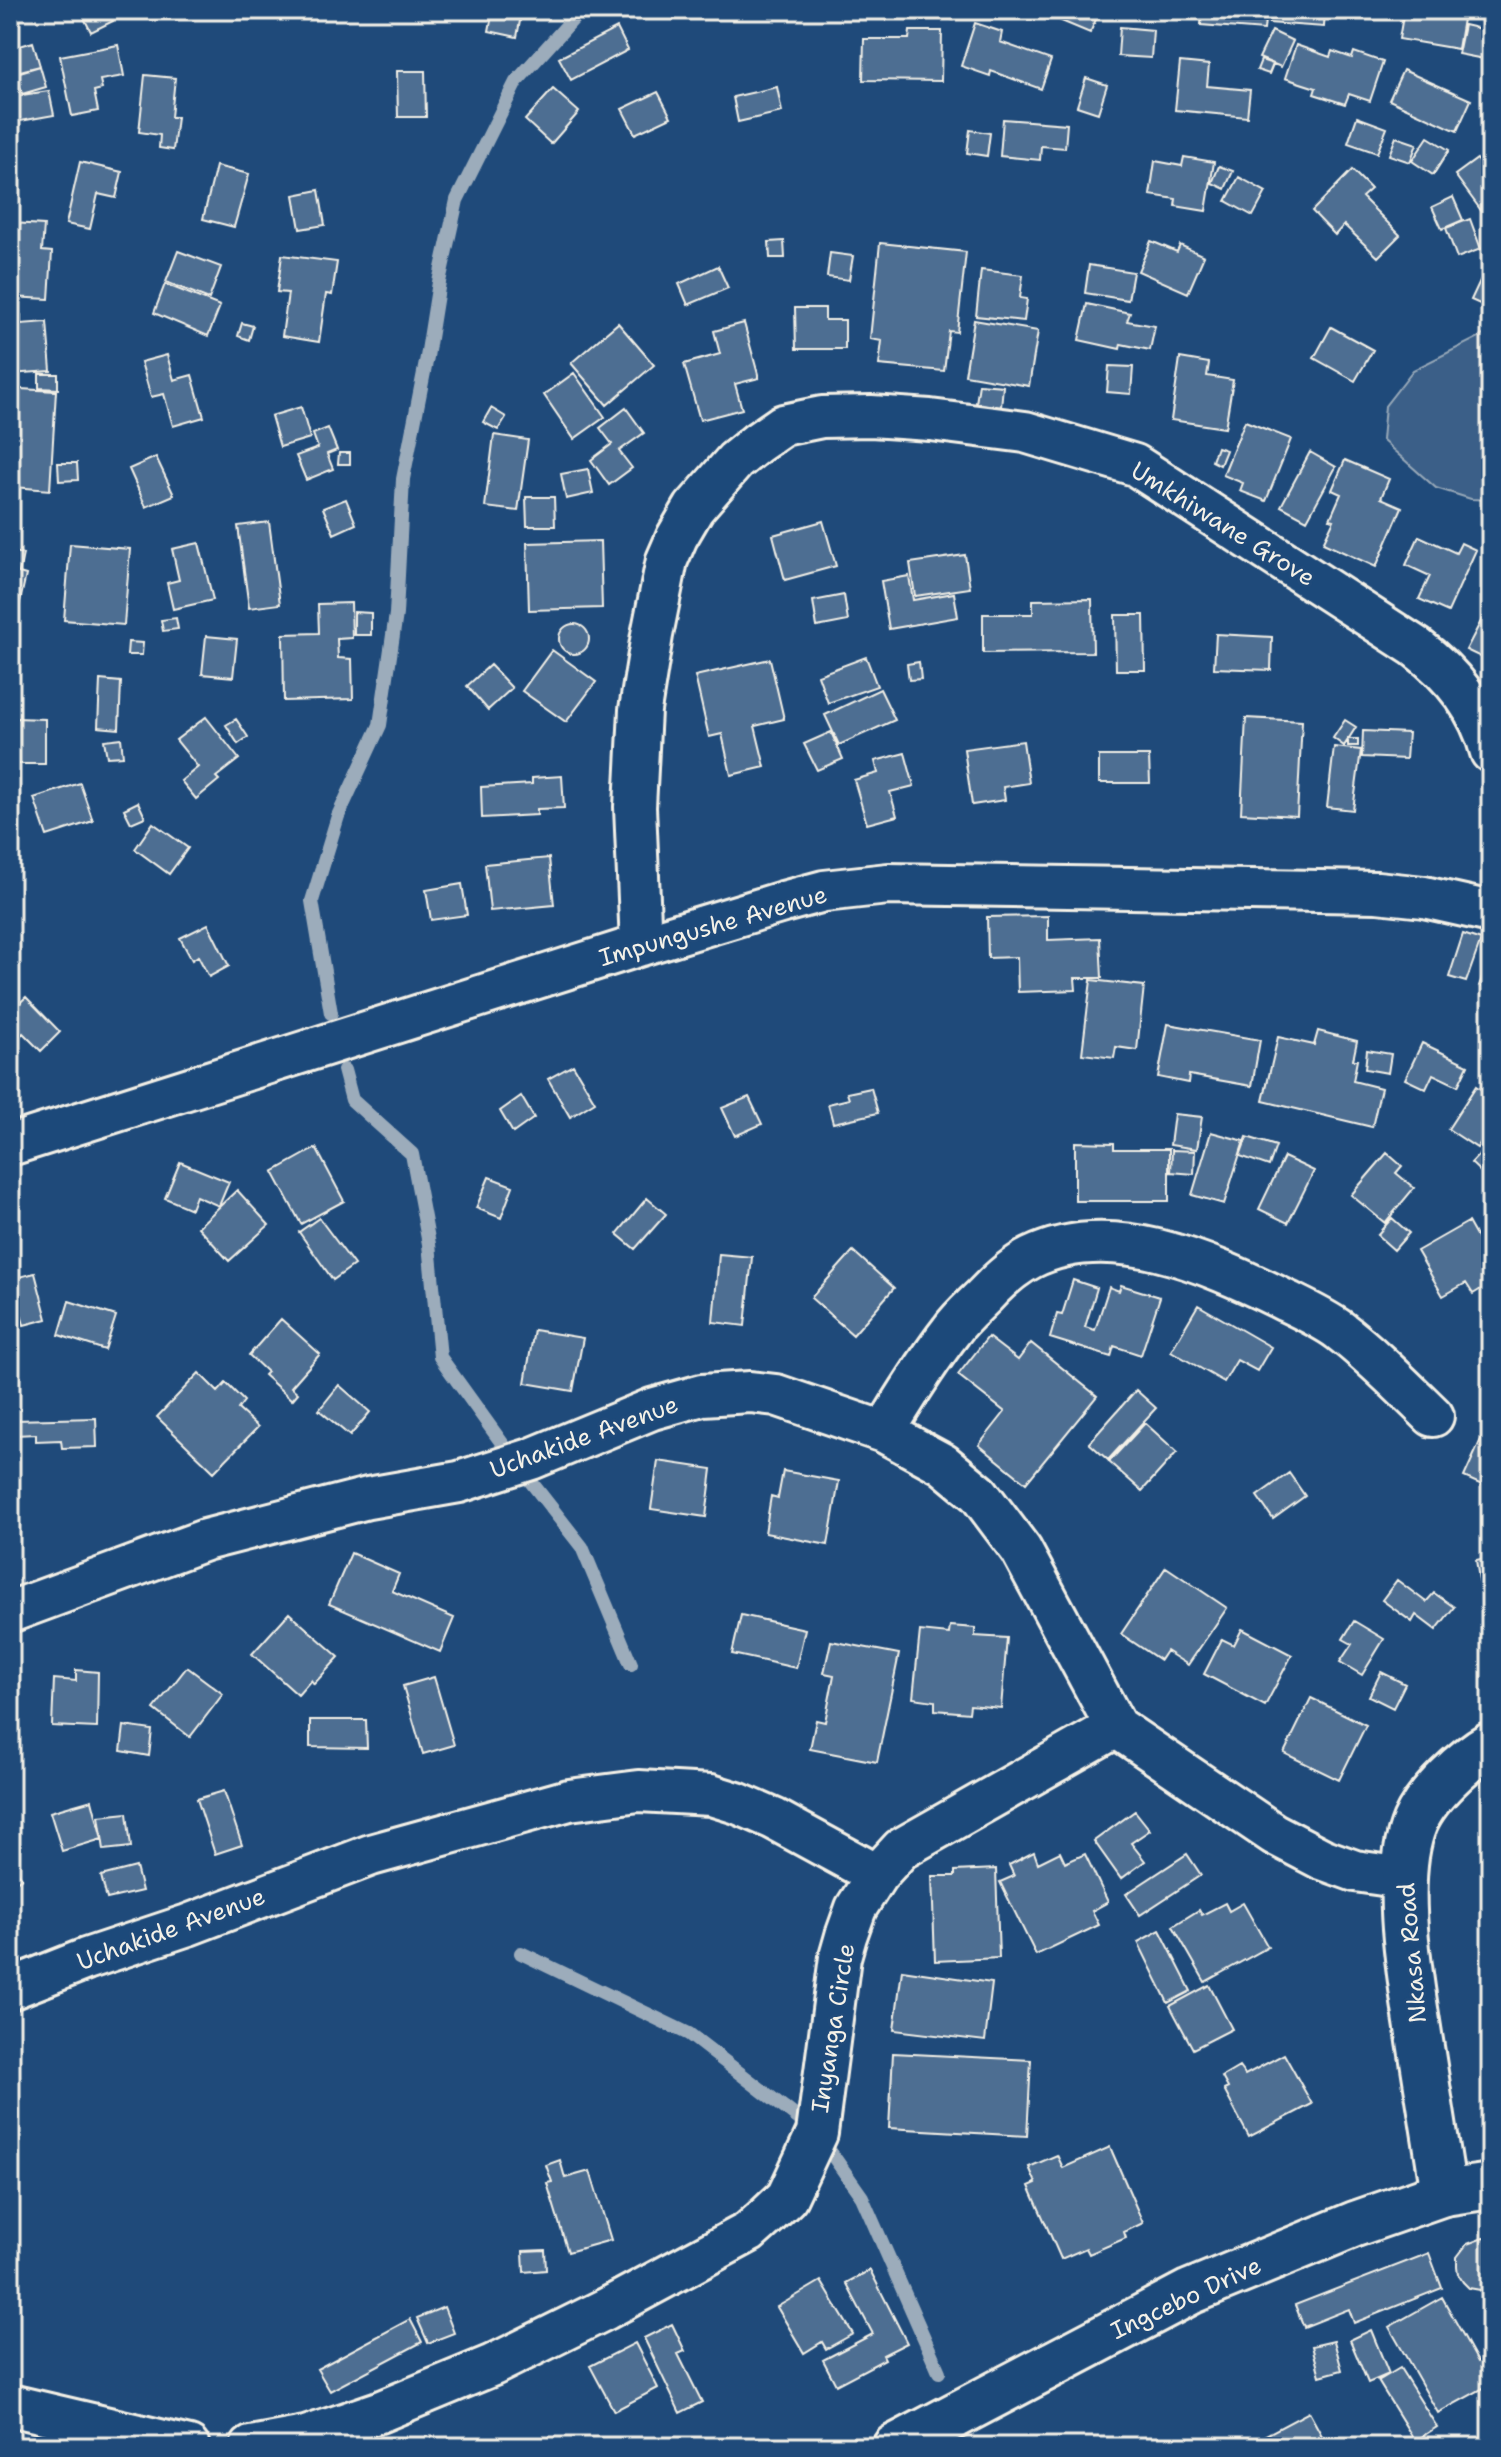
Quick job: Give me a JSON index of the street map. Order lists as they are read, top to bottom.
{
  "streets": {
    "main road": ["Nkasa Road", "Ingcebo Drive"],
    "street": [
      "Umkhiwane Grove",
      "Impungushe Avenue",
      "Uchakide Avenue",
      "Inyanga Circle"
    ]
  },
  "crossings": [
    ["Umkhiwane Grove", "Impungushe Avenue"],
    ["Uchakide Avenue", "Inyanga Circle"],
    ["Nkasa Road", "Ingcebo Drive"]
  ]
}
